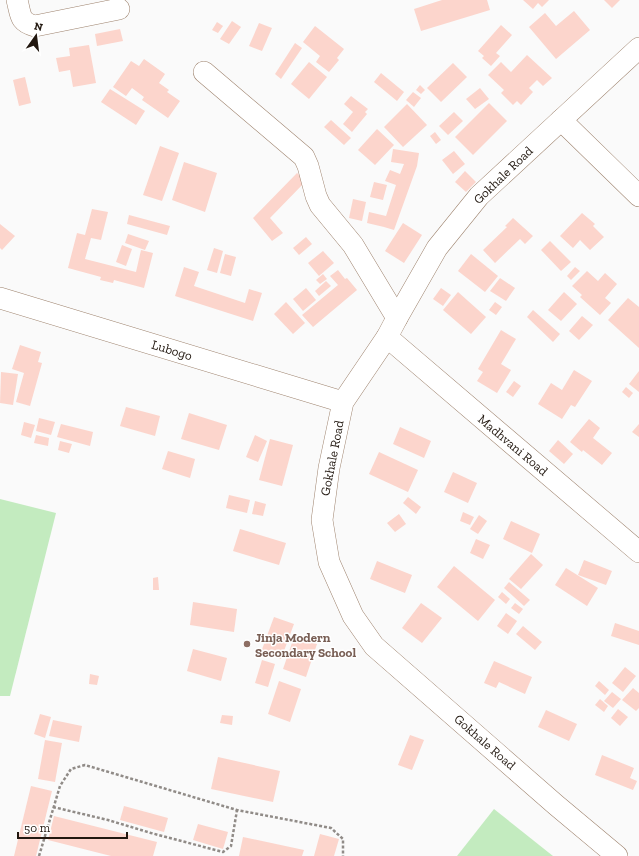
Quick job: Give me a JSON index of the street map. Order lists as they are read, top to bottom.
{
  "streets": {
    "street": ["Gokhale Road", "Lubogo", "Madhvani Road"]
  },
  "crossings": [
    ["Gokhale Road", "Lubogo"],
    ["Gokhale Road", "Madhvani Road"]
  ],
  "places": ["Jinja Modern Secondary School"],
  "scale_bar": "50 m",
  "north": "top"
}
